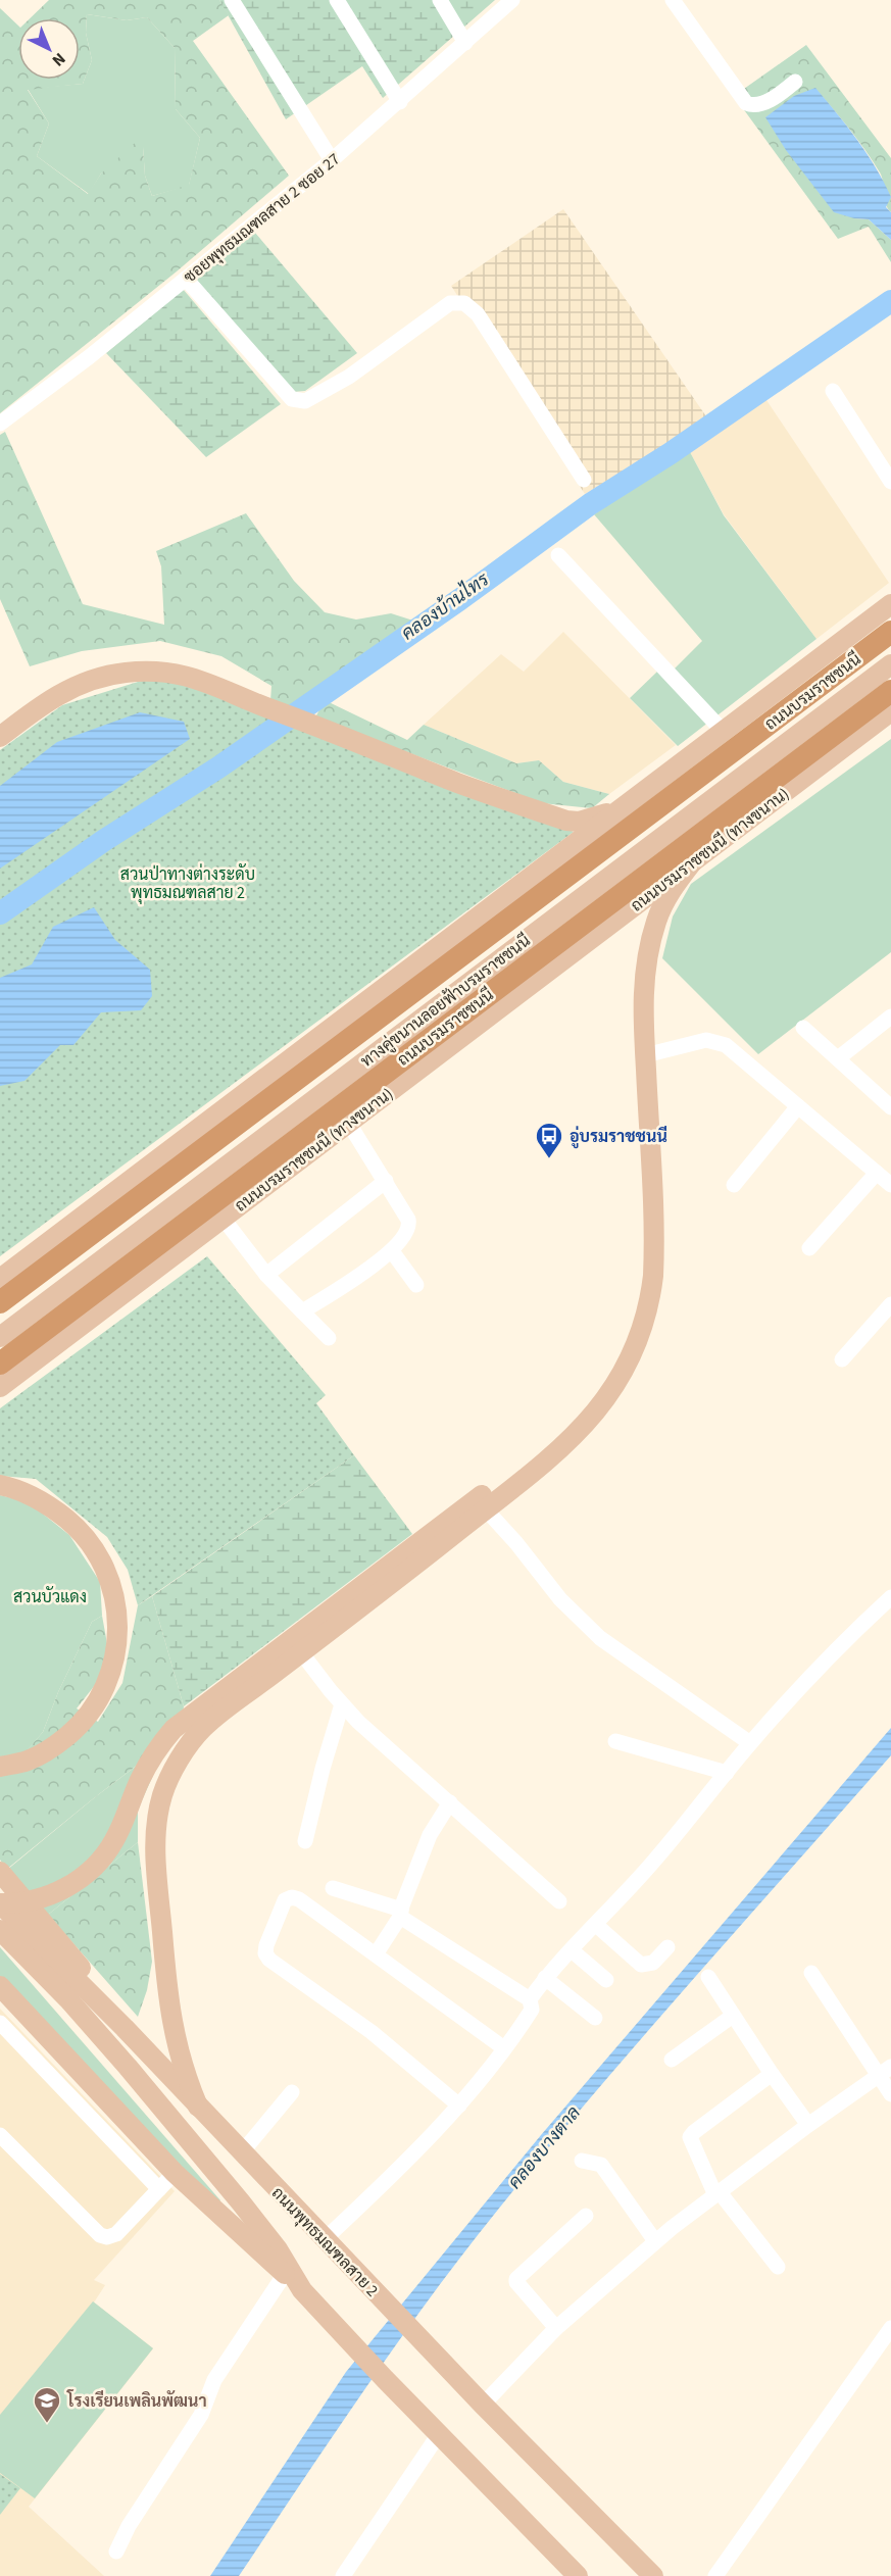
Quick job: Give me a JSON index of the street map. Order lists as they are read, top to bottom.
{
  "streets": {
    "highway": ["ถนนบรมราชชนนี"],
    "main road": ["ถนนบรมราชชนนี (ทางขนาน)", "ทางคู่ขนานลอยฟ้าบรมราชชนนี", "ถนนพุทธมณฑลสาย 2"],
    "street": ["ซอยพุทธมณฑลสาย 2 ซอย 27"]
  },
  "water": ["คลองบ้านไทร", "คลองบางตาล"],
  "parks": ["สวนป่าทางต่างระดับ พุทธมณฑลสาย 2", "สวนบัวแดง"],
  "places": {
    "bus stop": ["อู่บรมราชชนนี"],
    "school or university": ["โรงเรียนเพลินพัฒนา"]
  },
  "north": "bottom right"
}
